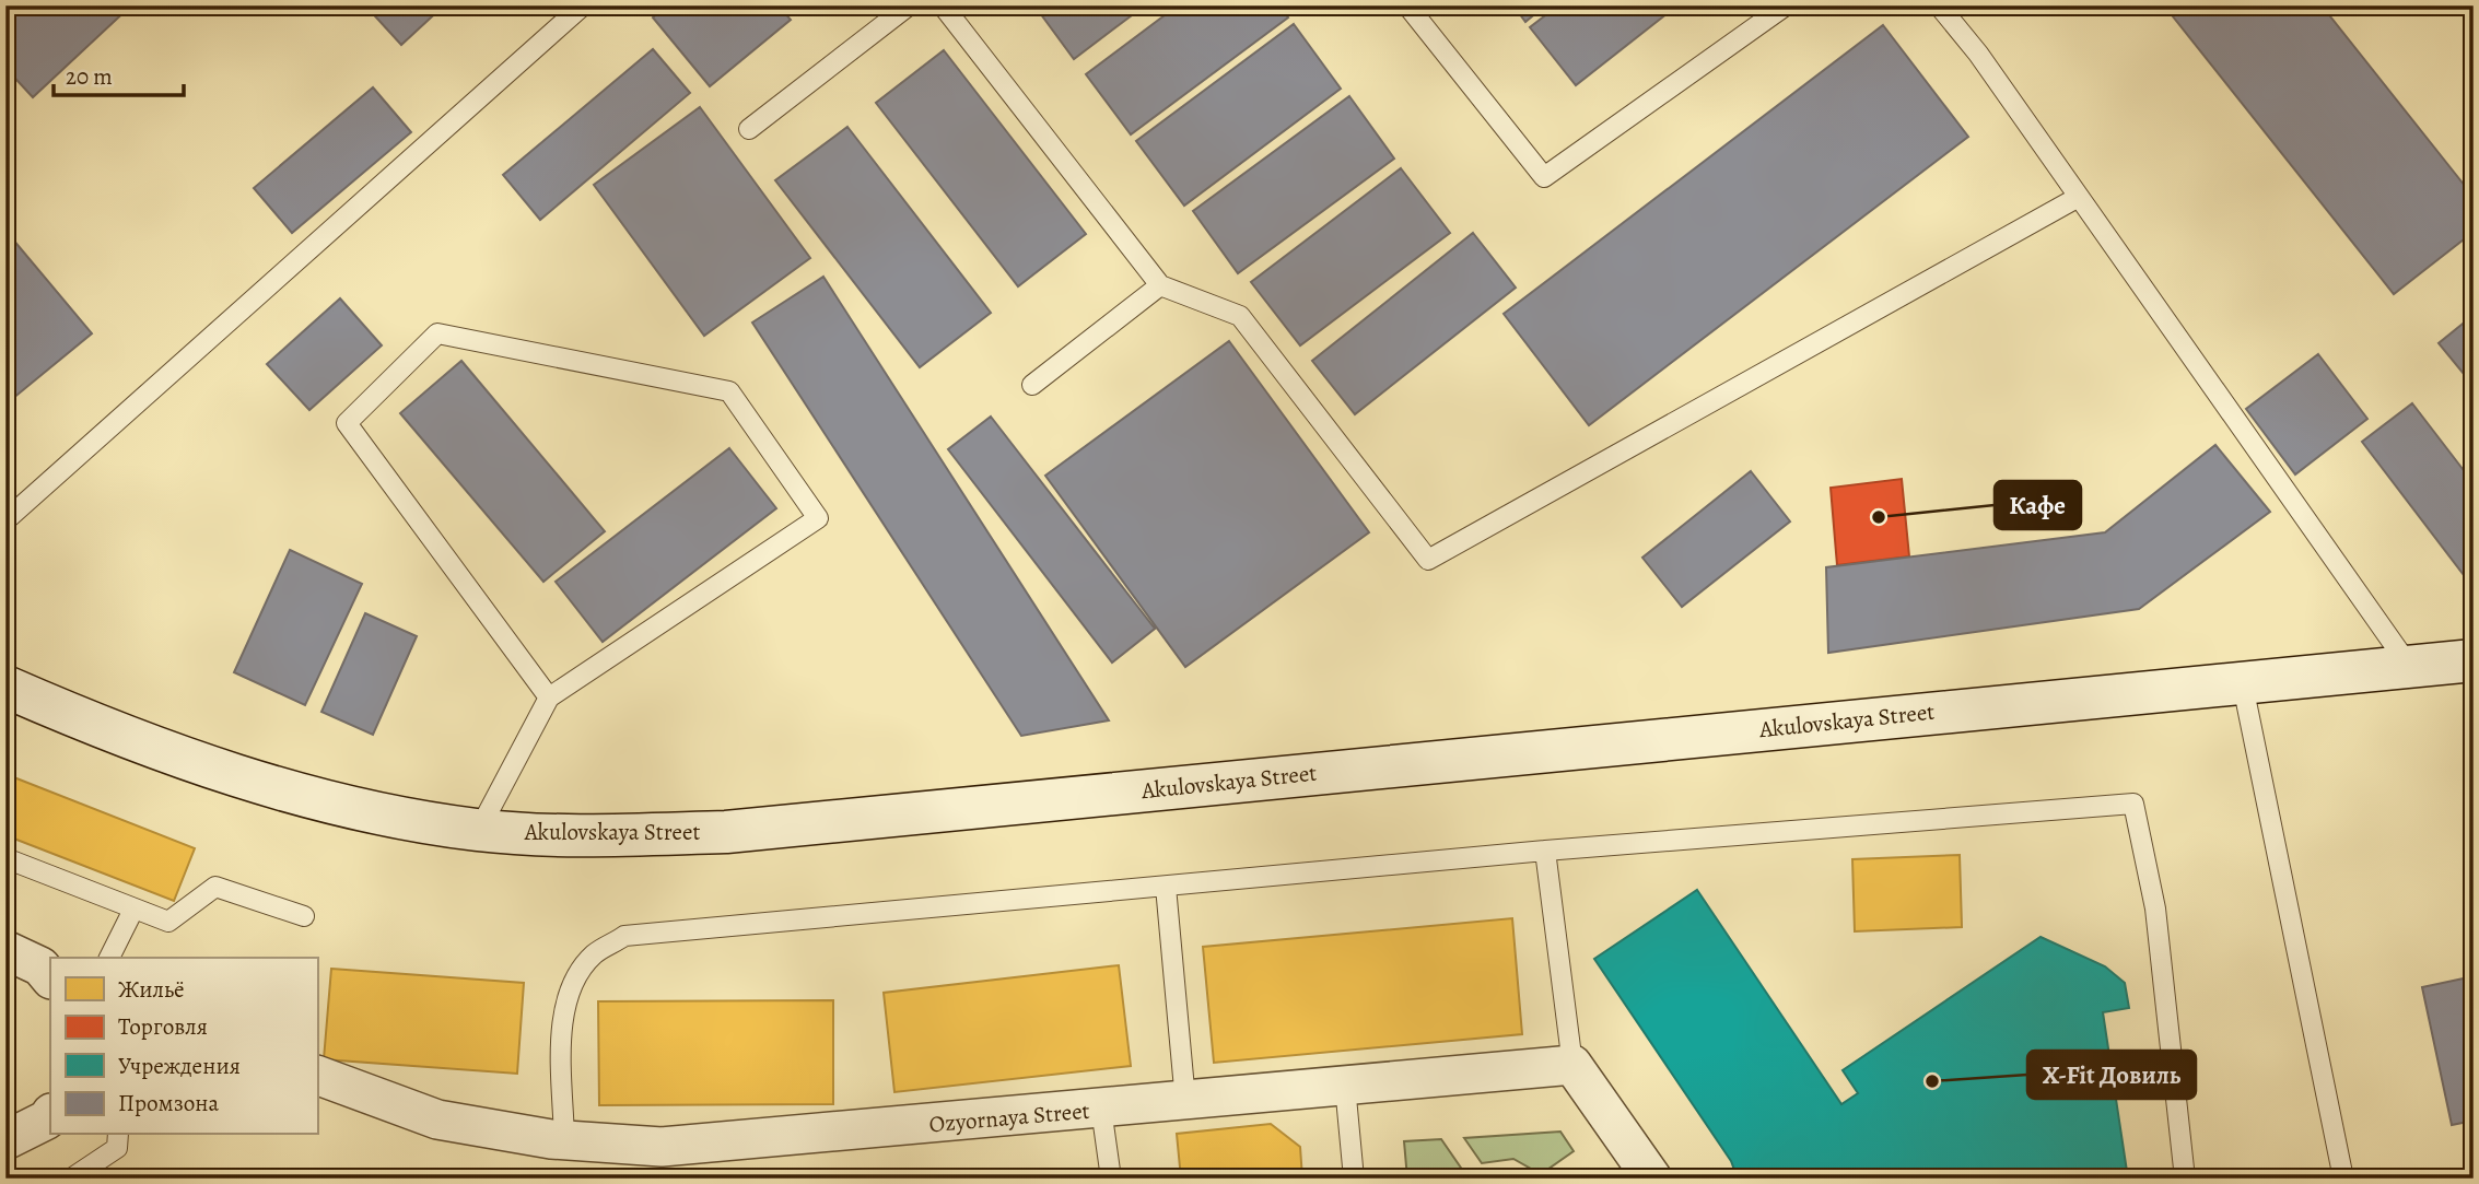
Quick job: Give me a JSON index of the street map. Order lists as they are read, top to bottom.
{
  "streets": {
    "street": ["Akulovskaya Street", "Ozyornaya Street"]
  },
  "places": ["Кафе", "X-Fit Довиль"],
  "legend": [
    "Жильё",
    "Торговля",
    "Учреждения",
    "Промзона"
  ],
  "scale_bar": "20 m"
}
